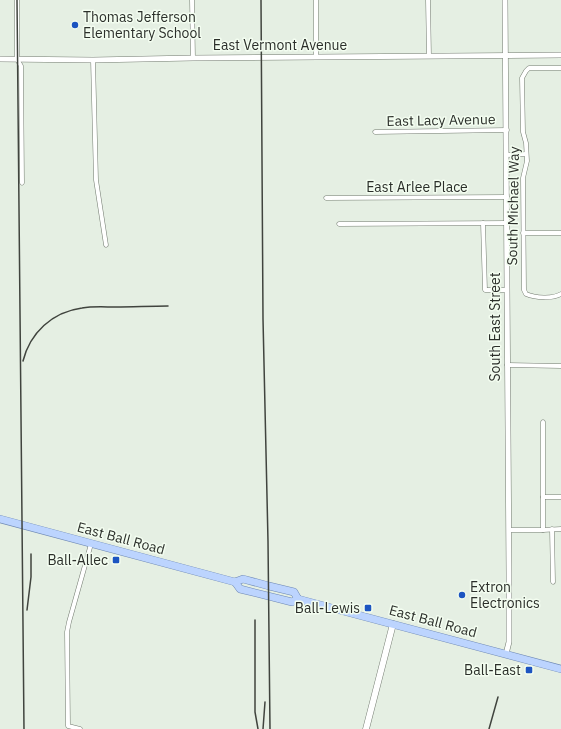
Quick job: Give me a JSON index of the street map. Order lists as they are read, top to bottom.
{
  "streets": {
    "main road": ["East Ball Road"],
    "street": [
      "East Vermont Avenue",
      "East Lacy Avenue",
      "East Arlee Place",
      "South Michael Way",
      "South East Street"
    ]
  },
  "crossings": [
    ["East Vermont Avenue", "South East Street"],
    ["East Lacy Avenue", "South East Street"],
    ["East Arlee Place", "South East Street"],
    ["South East Street", "East Ball Road"]
  ],
  "places": {
    "other": ["Thomas Jefferson Elementary School", "Extron Electronics"],
    "transit": ["Ball-Allec", "Ball-Lewis", "Ball-East"]
  }
}
